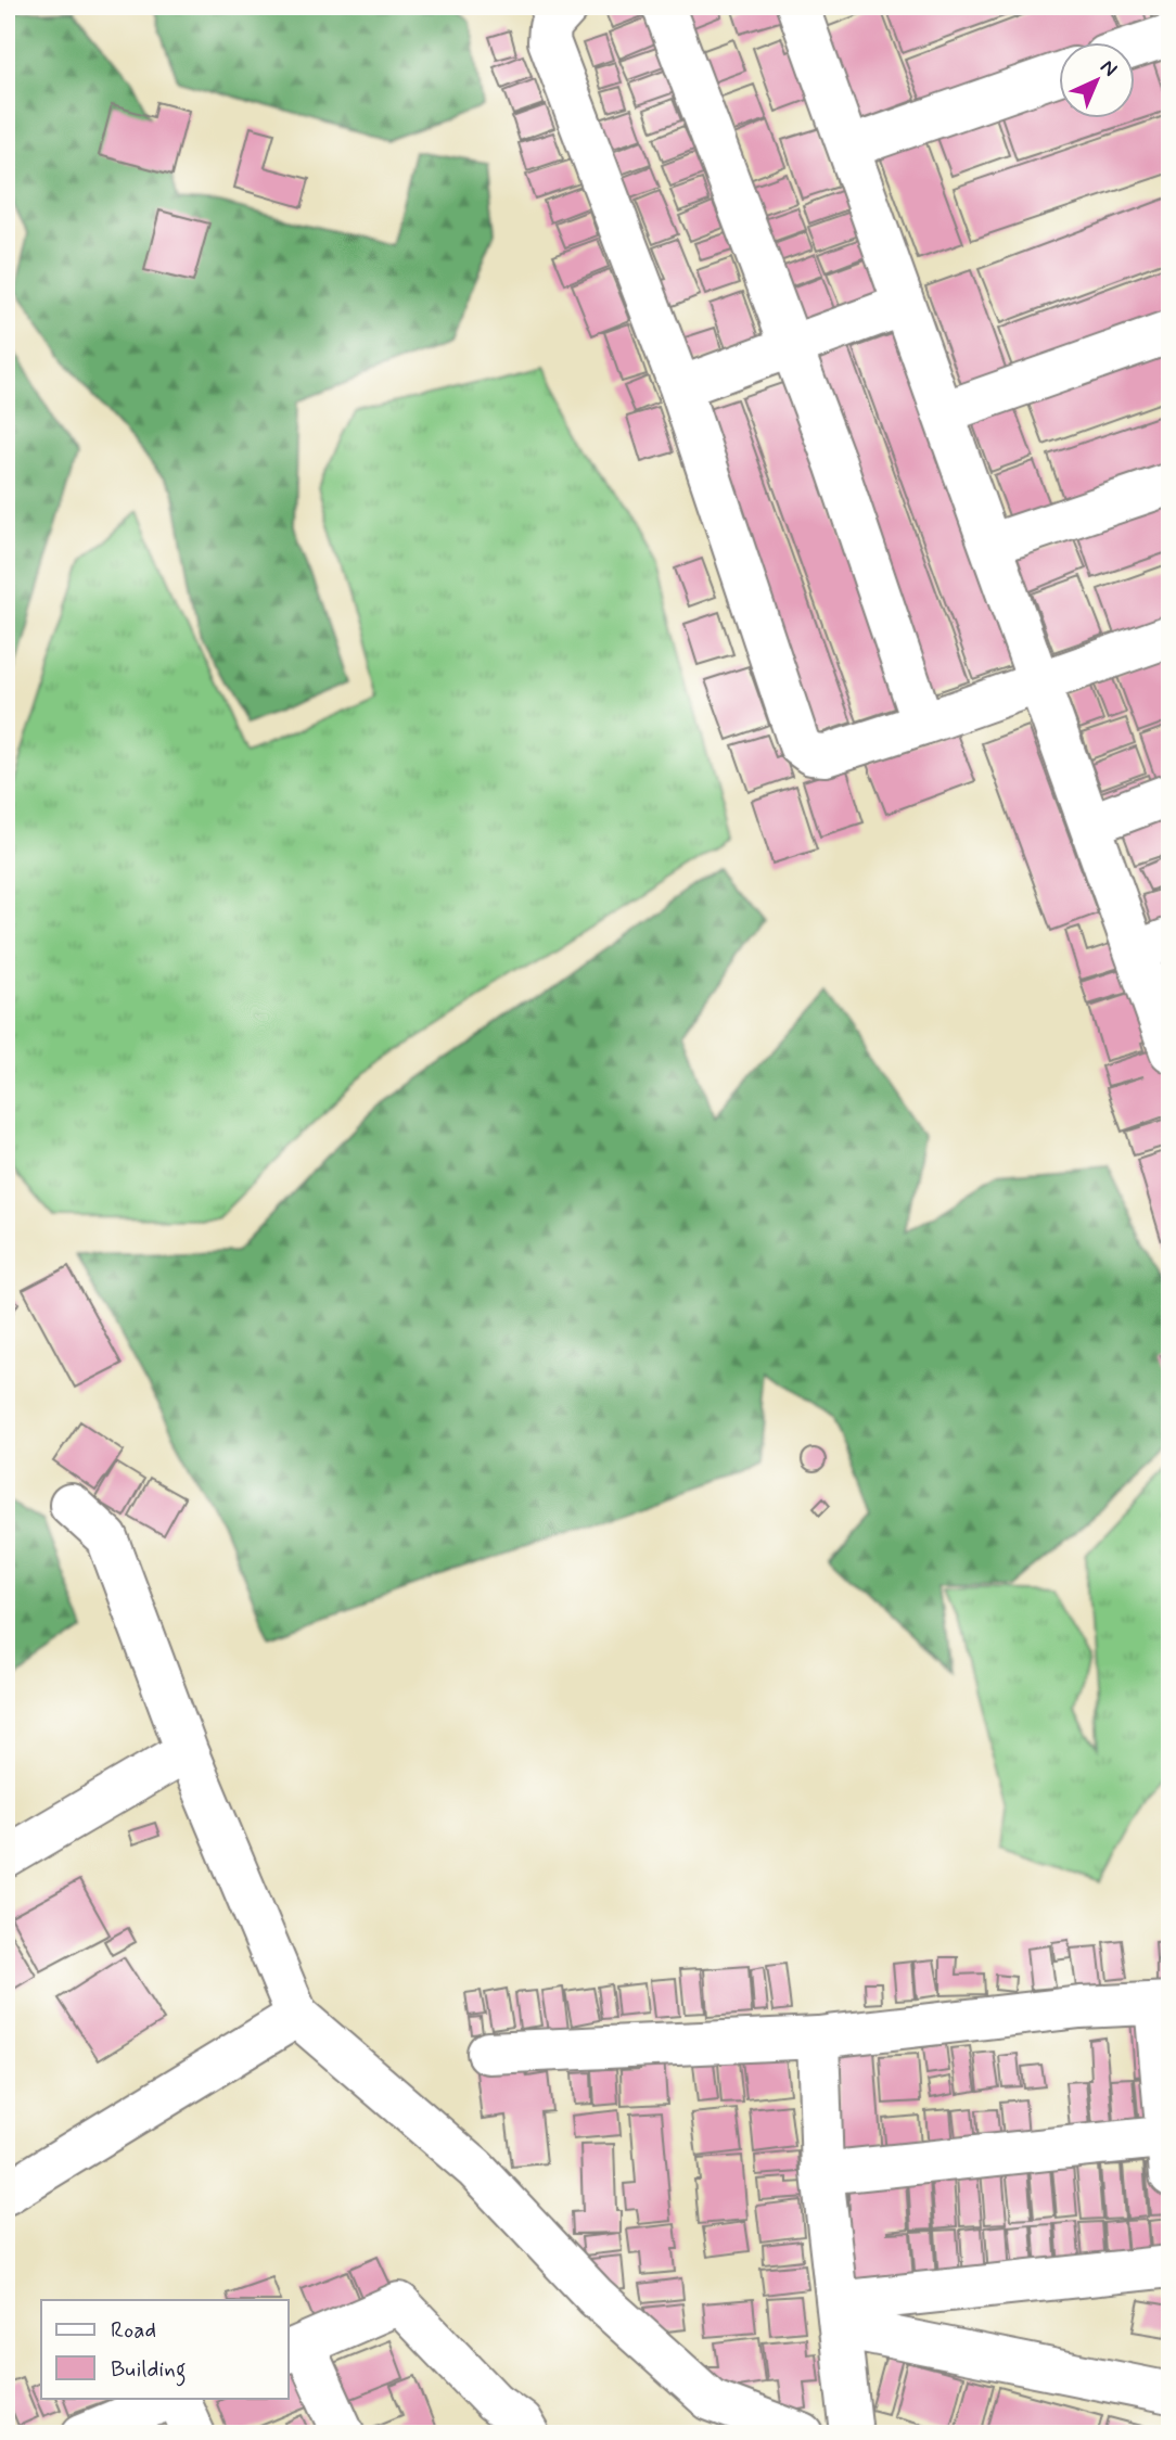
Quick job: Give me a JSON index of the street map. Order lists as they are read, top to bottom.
{
  "legend": ["Road", "Building"],
  "north": "top right"
}
